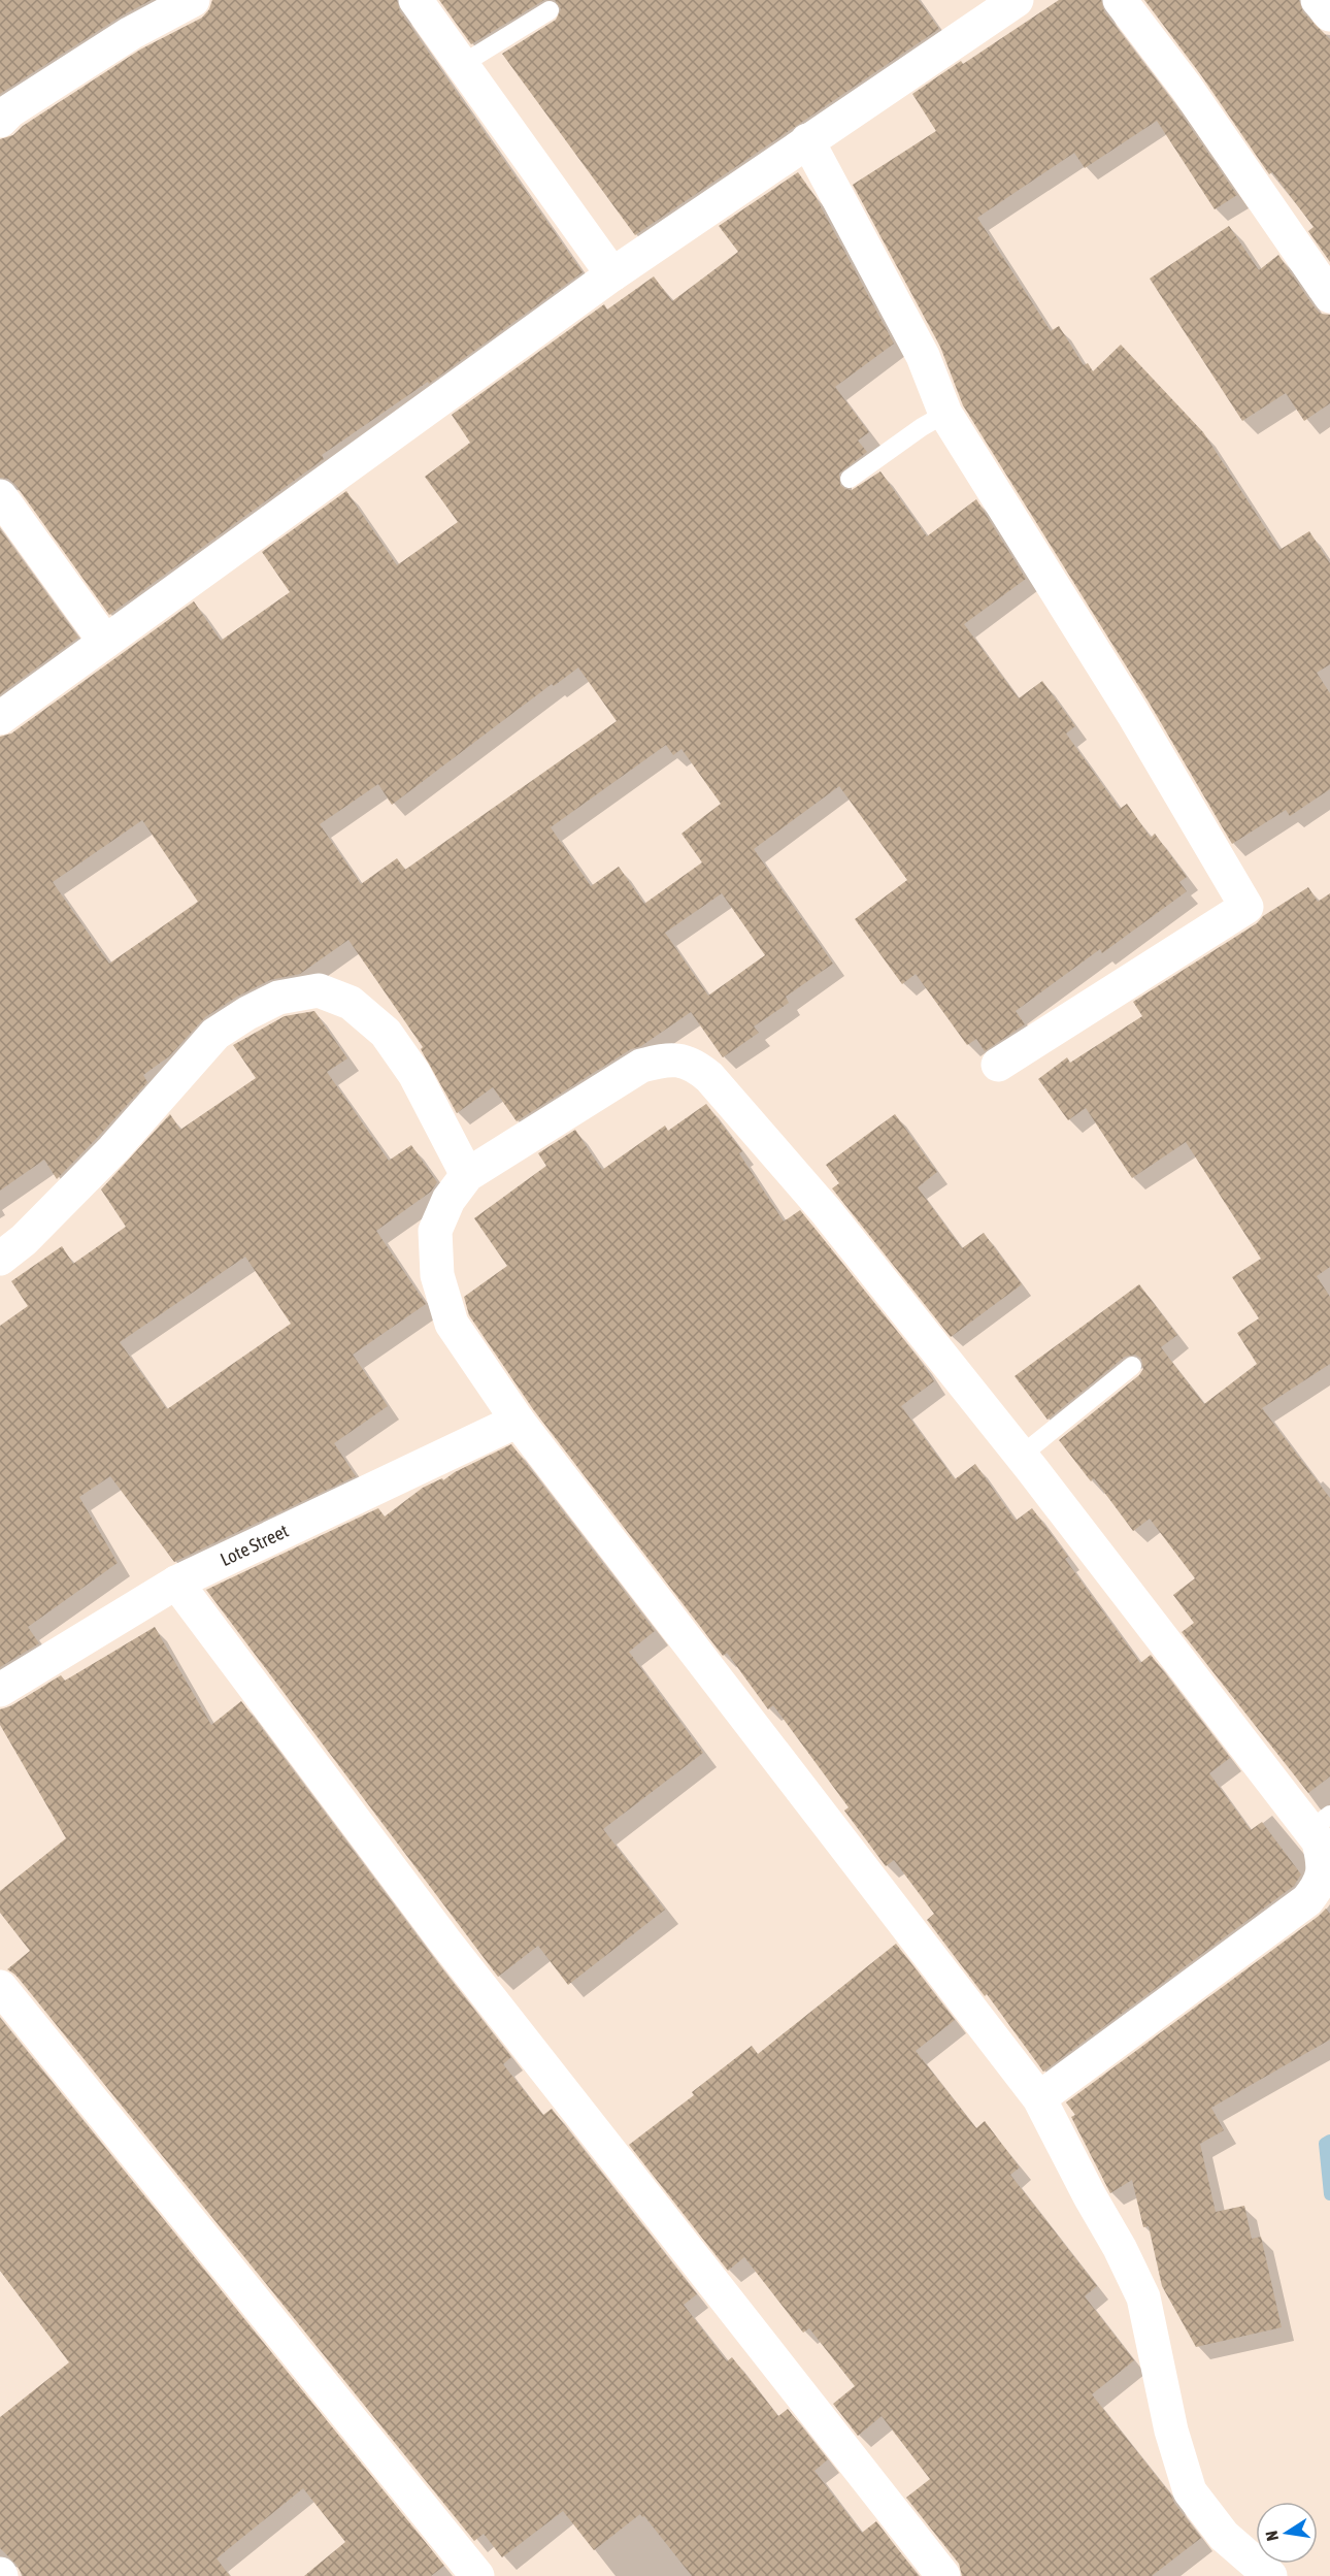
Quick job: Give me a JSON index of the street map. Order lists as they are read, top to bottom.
{
  "streets": {
    "street": ["Lote Street"]
  },
  "north": "left"
}
